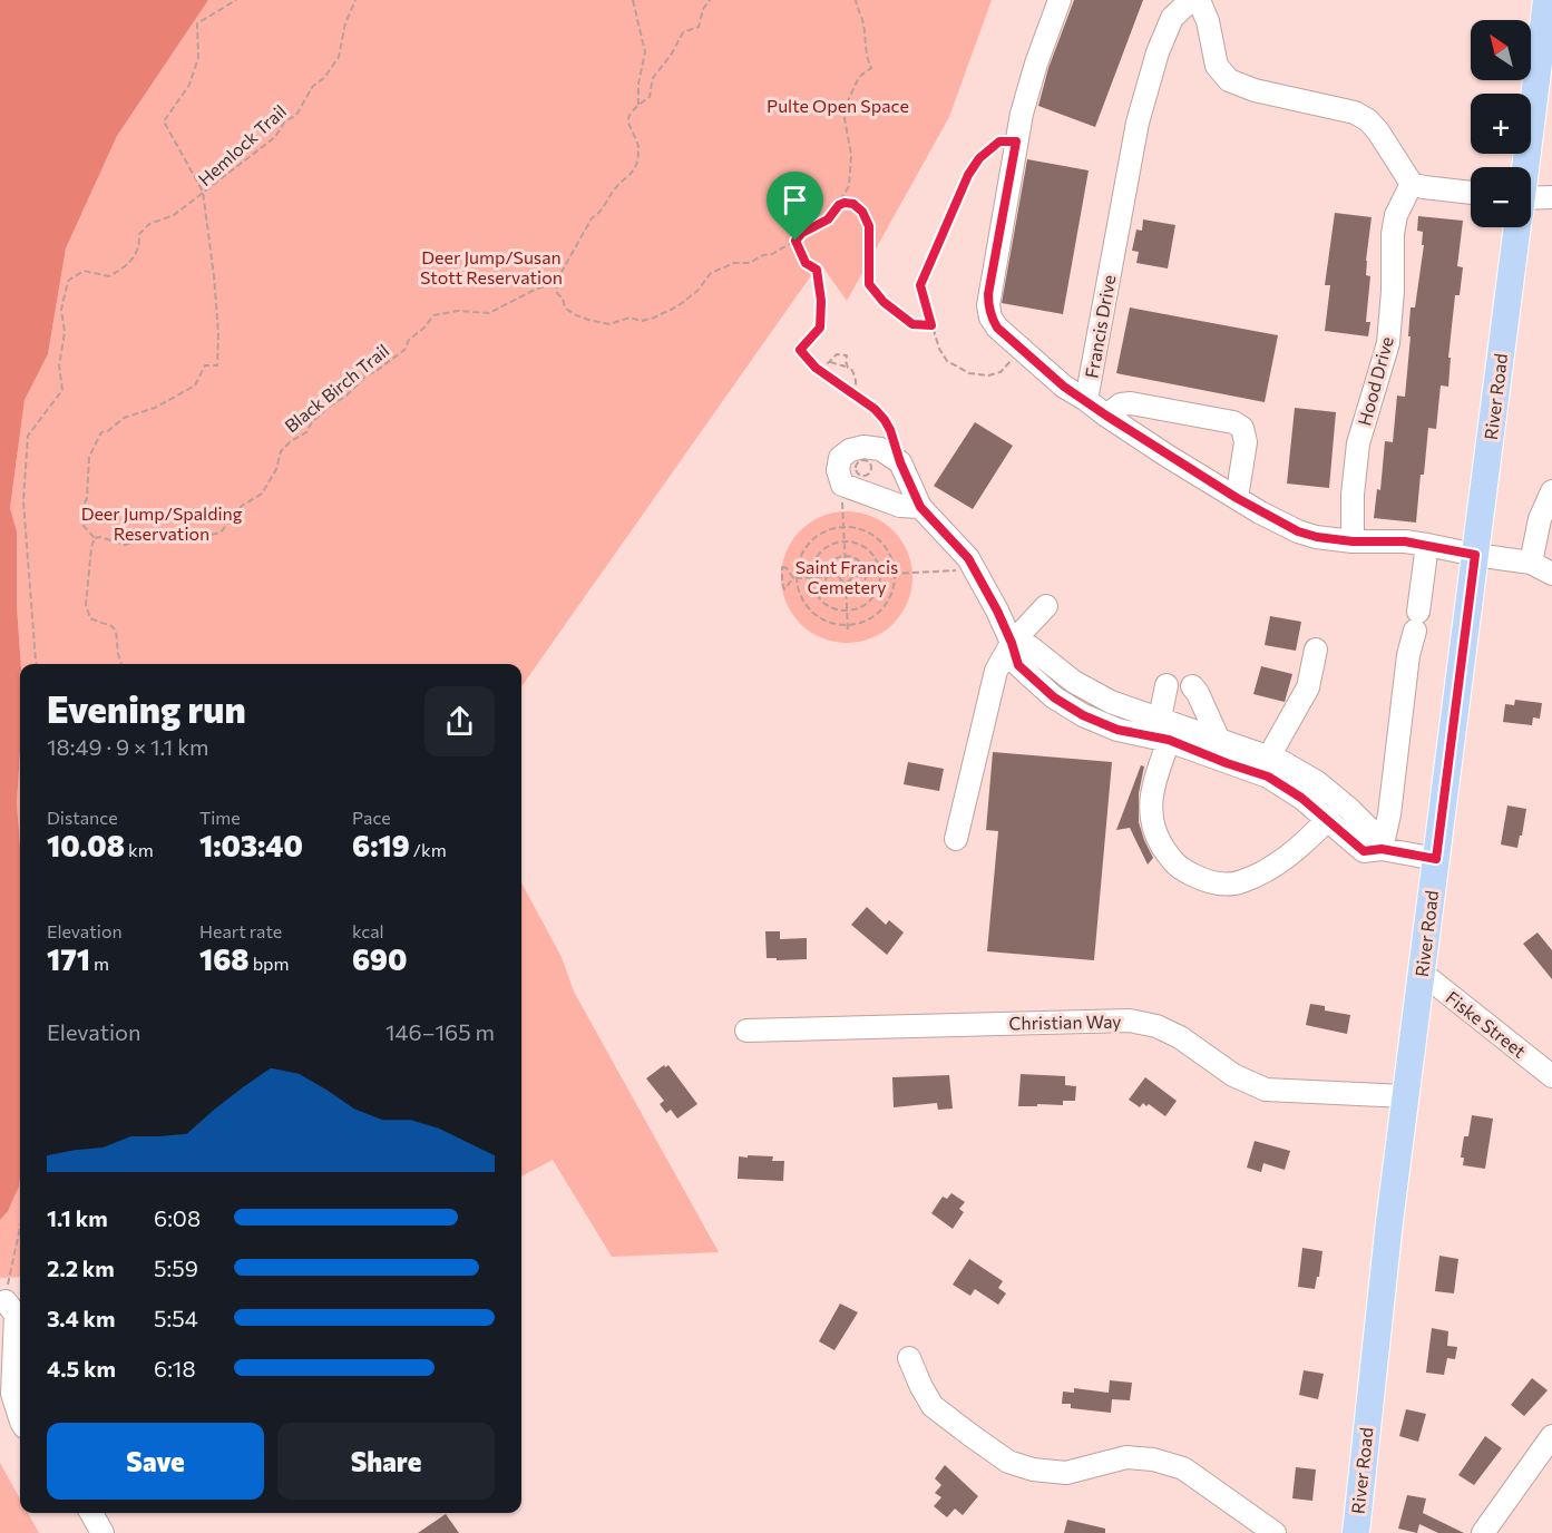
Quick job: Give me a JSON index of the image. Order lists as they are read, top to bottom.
{
  "streets": {
    "main road": ["River Road"],
    "street": [
      "Francis Drive",
      "Hood Drive",
      "Christian Way",
      "Fiske Street"
    ],
    "path": ["Hemlock Trail", "Black Birch Trail"]
  },
  "crossings": [
    ["Hemlock Trail", "Black Birch Trail"],
    ["Francis Drive", "Hood Drive"],
    ["Francis Drive", "River Road"],
    ["River Road", "Christian Way"],
    ["River Road", "Fiske Street"]
  ],
  "parks": [
    "Pulte Open Space",
    "Deer Jump/Susan Stott Reservation",
    "Deer Jump/Spalding Reservation",
    "Saint Francis Cemetery"
  ],
  "north": "top left",
  "page": {
    "map_buttons": ["+", "−"],
    "heading": ["Evening run", "18:49 · 9 × 1.1 km"],
    "stats": [
      ["Distance", "10.08 km"],
      ["Time", "1:03:40"],
      ["Pace", "6:19 /km"],
      ["Elevation", "171 m"],
      ["Heart rate", "168 bpm"],
      ["kcal", "690"]
    ],
    "chart": ["Elevation", "146–165 m"],
    "list": [
      {
        "name": "1.1 km",
        "note": "6:08"
      },
      {
        "name": "2.2 km",
        "note": "5:59"
      },
      {
        "name": "3.4 km",
        "note": "5:54"
      },
      {
        "name": "4.5 km",
        "note": "6:18"
      }
    ],
    "buttons": ["Save", "Share"]
  }
}
